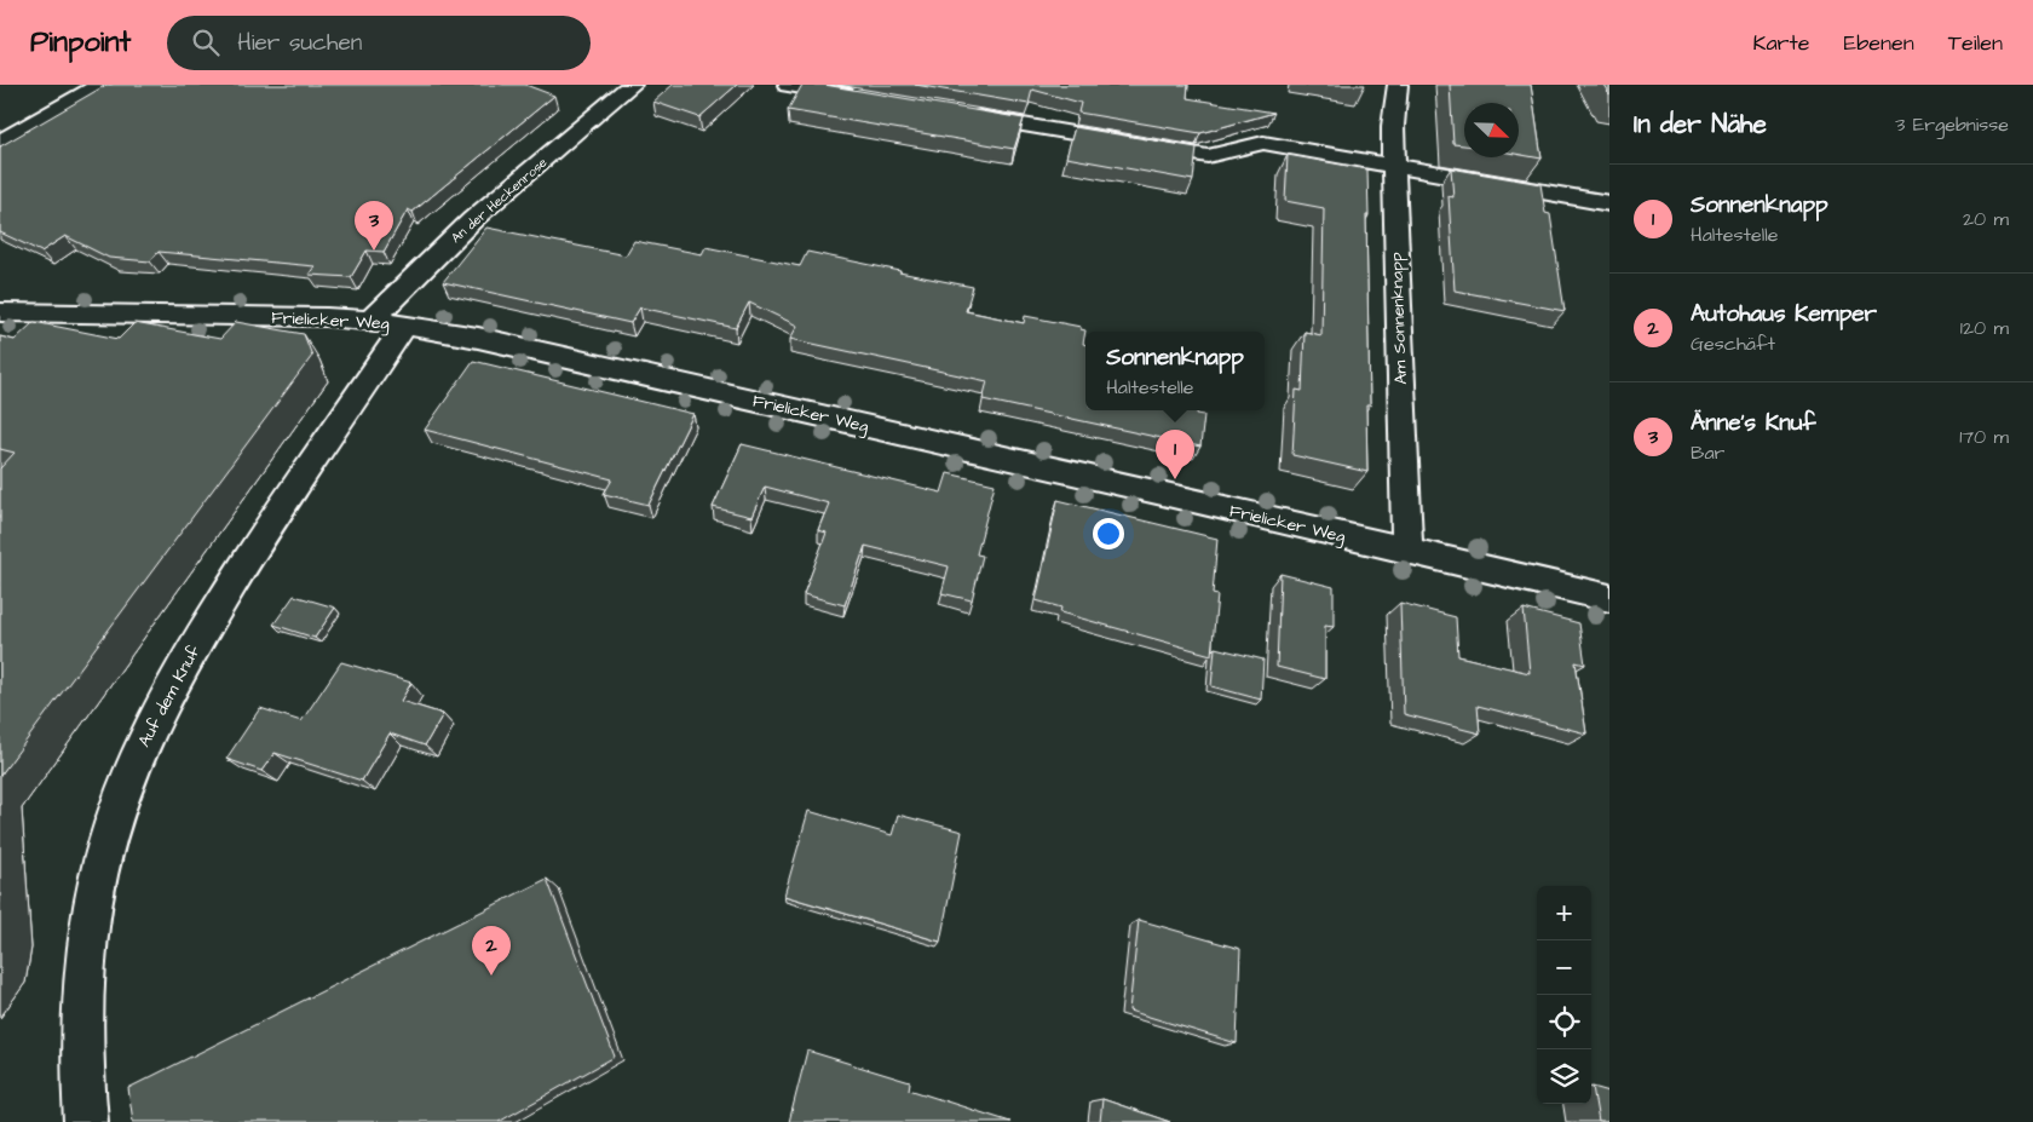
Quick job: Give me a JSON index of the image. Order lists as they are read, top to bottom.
{
  "streets": {
    "street": [
      "An der Heckenrose",
      "Am Sonnenknapp",
      "Frielicker Weg",
      "Auf dem Knuf"
    ]
  },
  "crossings": [
    ["An der Heckenrose", "Frielicker Weg"],
    ["Am Sonnenknapp", "Frielicker Weg"],
    ["Frielicker Weg", "Auf dem Knuf"]
  ],
  "north": "bottom right",
  "page": {
    "header": "Pinpoint",
    "search": "Hier suchen",
    "nav": ["Karte", "Ebenen", "Teilen"],
    "heading": ["In der Nähe", "3 Ergebnisse"],
    "list": [
      {
        "mark": "1",
        "name": "Sonnenknapp",
        "note": "Haltestelle",
        "value": "20 m"
      },
      {
        "mark": "2",
        "name": "Autohaus Kemper",
        "note": "Geschäft",
        "value": "120 m"
      },
      {
        "mark": "3",
        "name": "Änne's Knuf",
        "note": "Bar",
        "value": "170 m"
      }
    ],
    "pins": ["3", "1", "2"],
    "popup": ["Sonnenknapp", "Haltestelle"],
    "map_buttons": ["+", "−"]
  }
}
